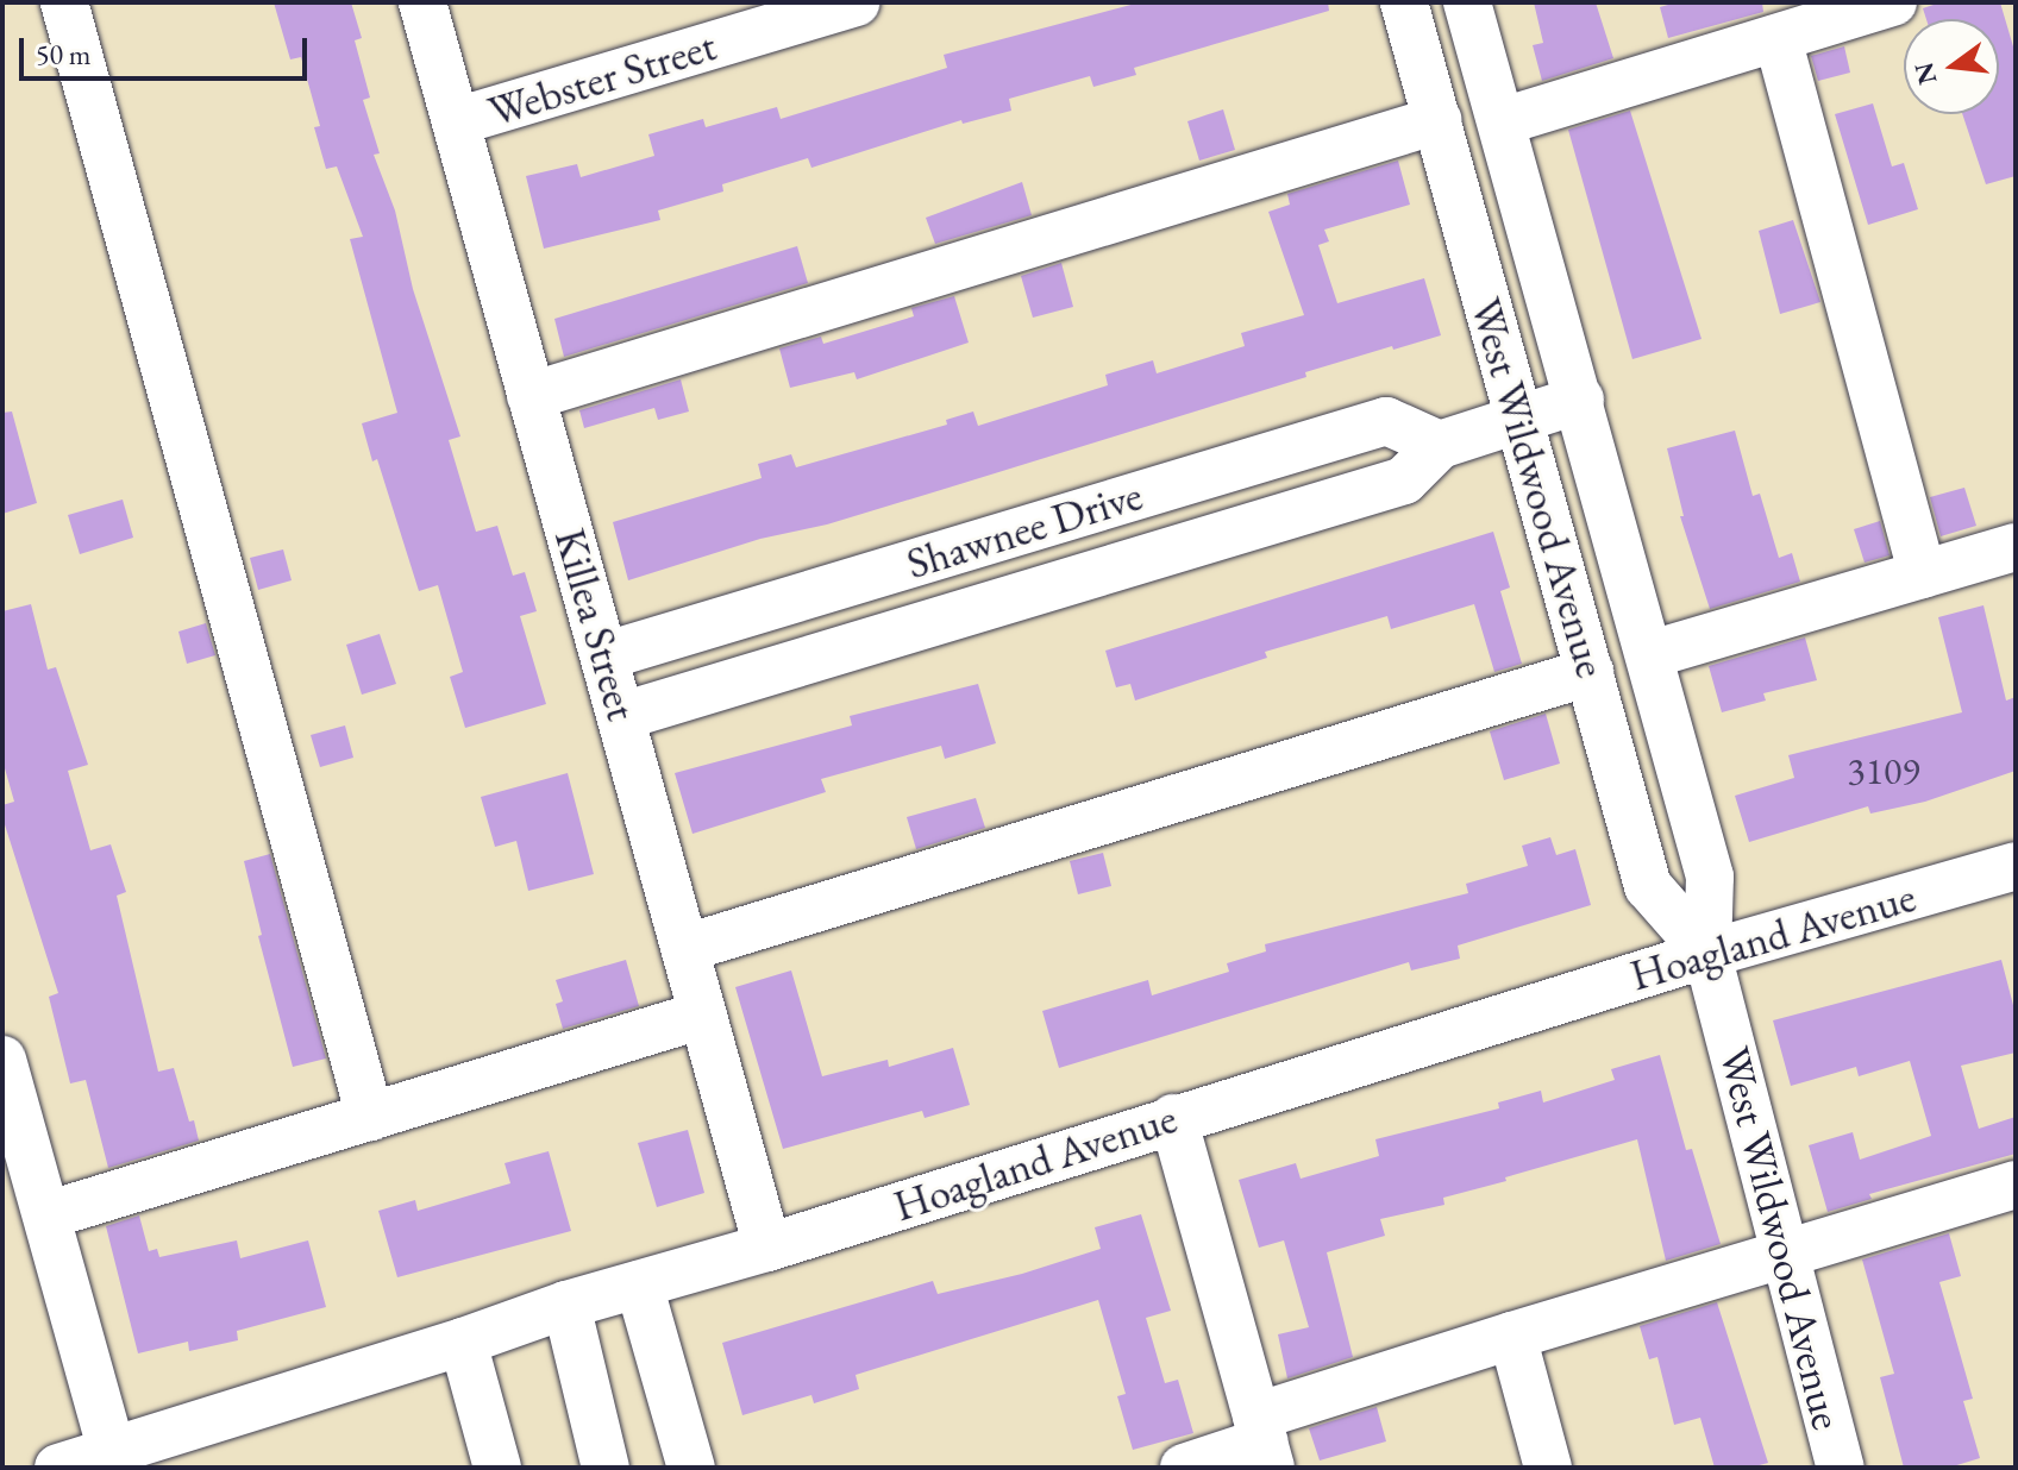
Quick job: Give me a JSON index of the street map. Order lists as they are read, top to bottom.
{
  "streets": {
    "street": [
      "Webster Street",
      "West Wildwood Avenue",
      "Shawnee Drive",
      "Killea Street",
      "Hoagland Avenue"
    ]
  },
  "crossings": [
    ["Webster Street", "Killea Street"],
    ["West Wildwood Avenue", "Shawnee Drive"],
    ["West Wildwood Avenue", "Hoagland Avenue"],
    ["Shawnee Drive", "Killea Street"],
    ["Killea Street", "Hoagland Avenue"]
  ],
  "house_numbers": ["3109"],
  "scale_bar": "50 m",
  "north": "left"
}
